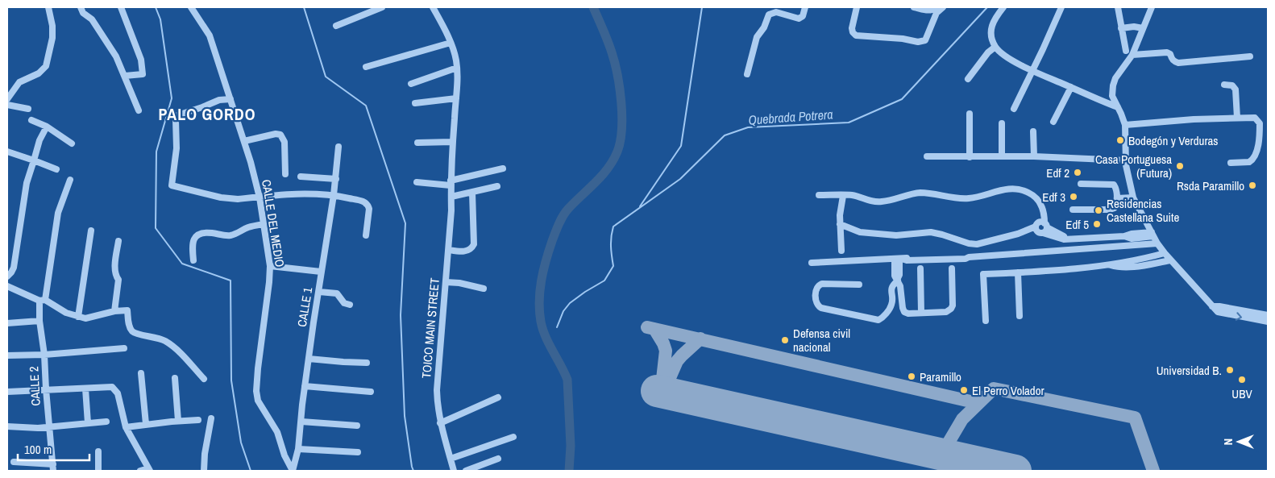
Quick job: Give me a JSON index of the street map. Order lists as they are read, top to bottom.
{
  "streets": {
    "street": [
      "CALLE DEL MEDIO",
      "CALLE 1",
      "TOICO MAIN STREET",
      "CALLE 2"
    ]
  },
  "crossings": [
    ["CALLE DEL MEDIO", "CALLE 1"]
  ],
  "districts": ["PALO GORDO"],
  "water": ["Quebrada Potrera"],
  "places": [
    "Bodegón y Verduras",
    "Casa Portuguesa (Futura)",
    "Edf 2",
    "Rsda Paramillo",
    "Edf 3",
    "Residencias Castellana Suite",
    "Edf 5",
    "Defensa civil nacional",
    "Universidad B.",
    "Paramillo",
    "UBV",
    "El Perro Volador"
  ],
  "scale_bar": "100 m",
  "north": "left"
}
